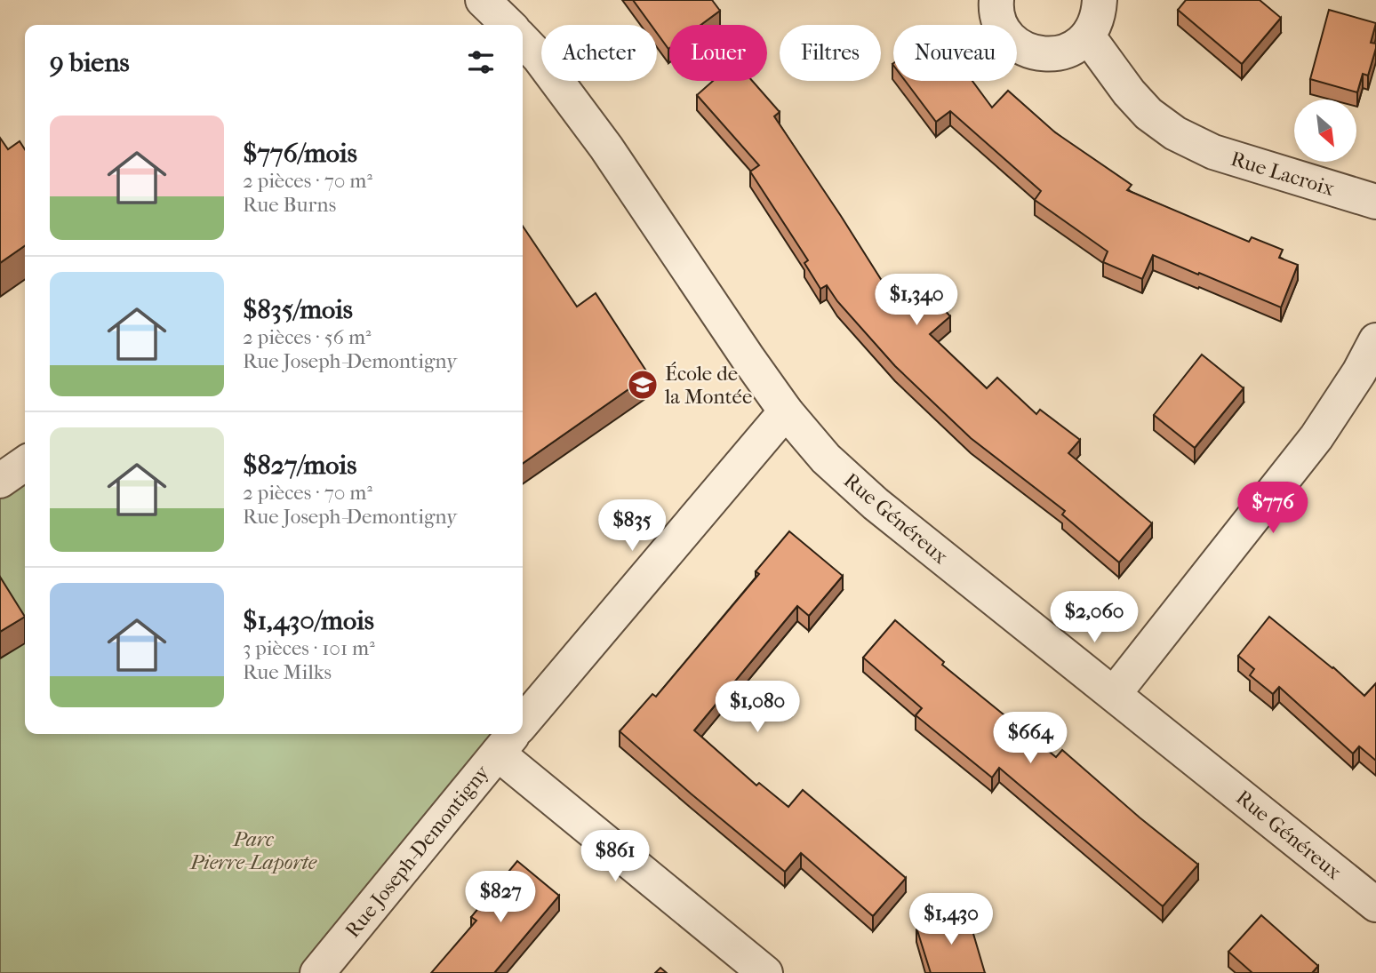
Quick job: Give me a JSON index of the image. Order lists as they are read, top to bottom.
{
  "streets": {
    "street": ["Rue Lacroix", "Rue Généreux", "Rue Joseph-Demontigny"]
  },
  "crossings": [
    ["Rue Généreux", "Rue Joseph-Demontigny"]
  ],
  "parks": ["Parc Pierre-Laporte"],
  "places": {
    "school or university": ["École de la Montée"]
  },
  "north": "bottom right",
  "page": {
    "chip": [
      "Acheter",
      "Louer",
      "Filtres",
      "Nouveau"
    ],
    "heading": "9 biens",
    "list": [
      {
        "name": "$776/mois",
        "note": "2 pièces · 70 m² · Rue Burns"
      },
      {
        "name": "$835/mois",
        "note": "2 pièces · 56 m² · Rue Joseph-Demontigny"
      },
      {
        "name": "$827/mois",
        "note": "2 pièces · 70 m² · Rue Joseph-Demontigny"
      },
      {
        "name": "$1,430/mois",
        "note": "3 pièces · 101 m² · Rue Milks"
      }
    ],
    "price": [
      "$1,340",
      "$776",
      "$835",
      "$2,060",
      "$1,080",
      "$664",
      "$861",
      "$827",
      "$1,430"
    ]
  }
}
